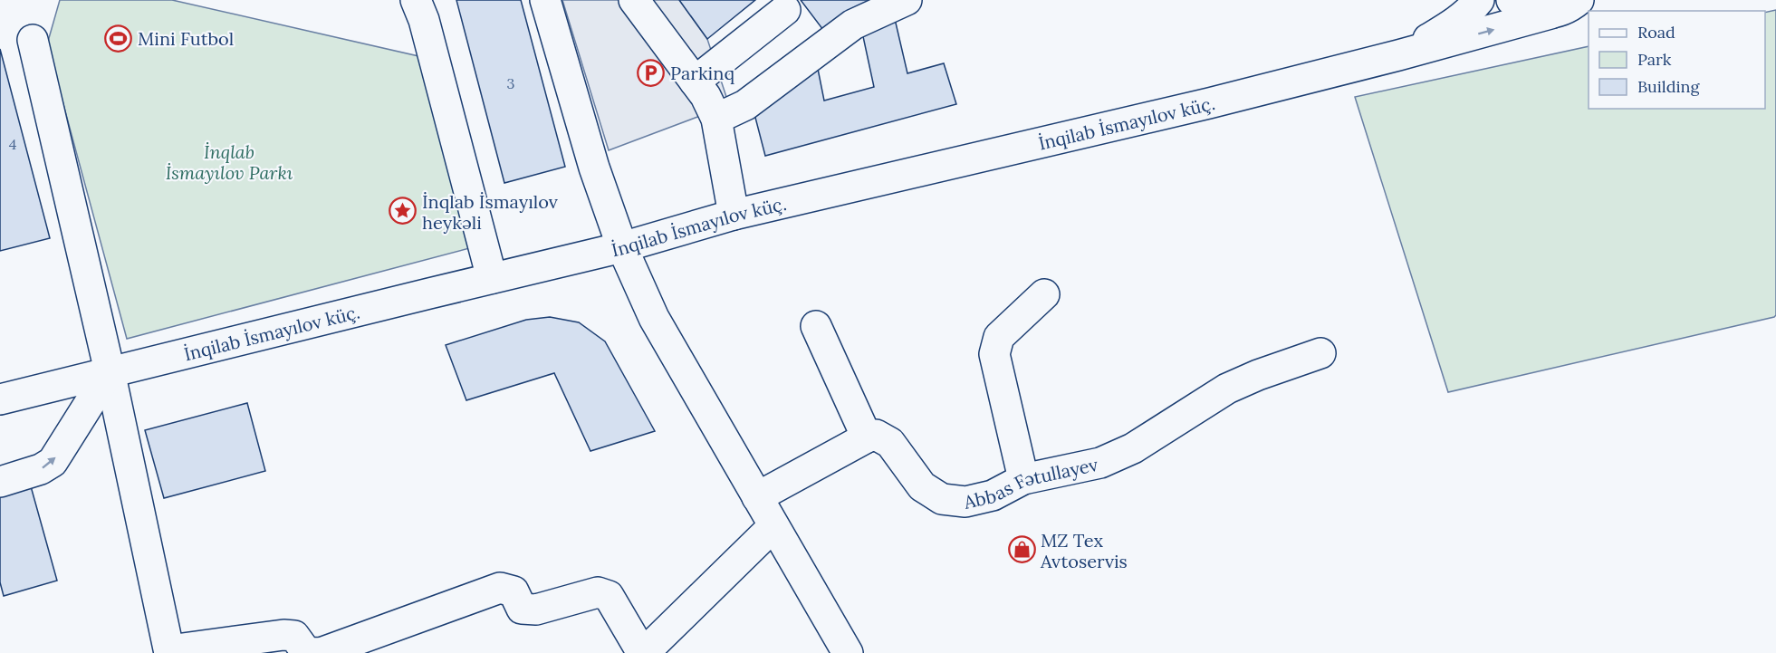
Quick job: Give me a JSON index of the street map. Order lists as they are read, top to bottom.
{
  "streets": {
    "main road": ["İnqilab İsmayılov küç.", "Abbas Fətullayev"]
  },
  "parks": ["İnqlab İsmayılov Parkı"],
  "places": {
    "sports": ["Mini Futbol"],
    "parking": ["Parkinq"],
    "place": ["İnqlab İsmayılov heykəli"],
    "shop": ["MZ Tex Avtoservis"]
  },
  "house_numbers": ["3", "4"],
  "legend": ["Road", "Park", "Building"]
}
